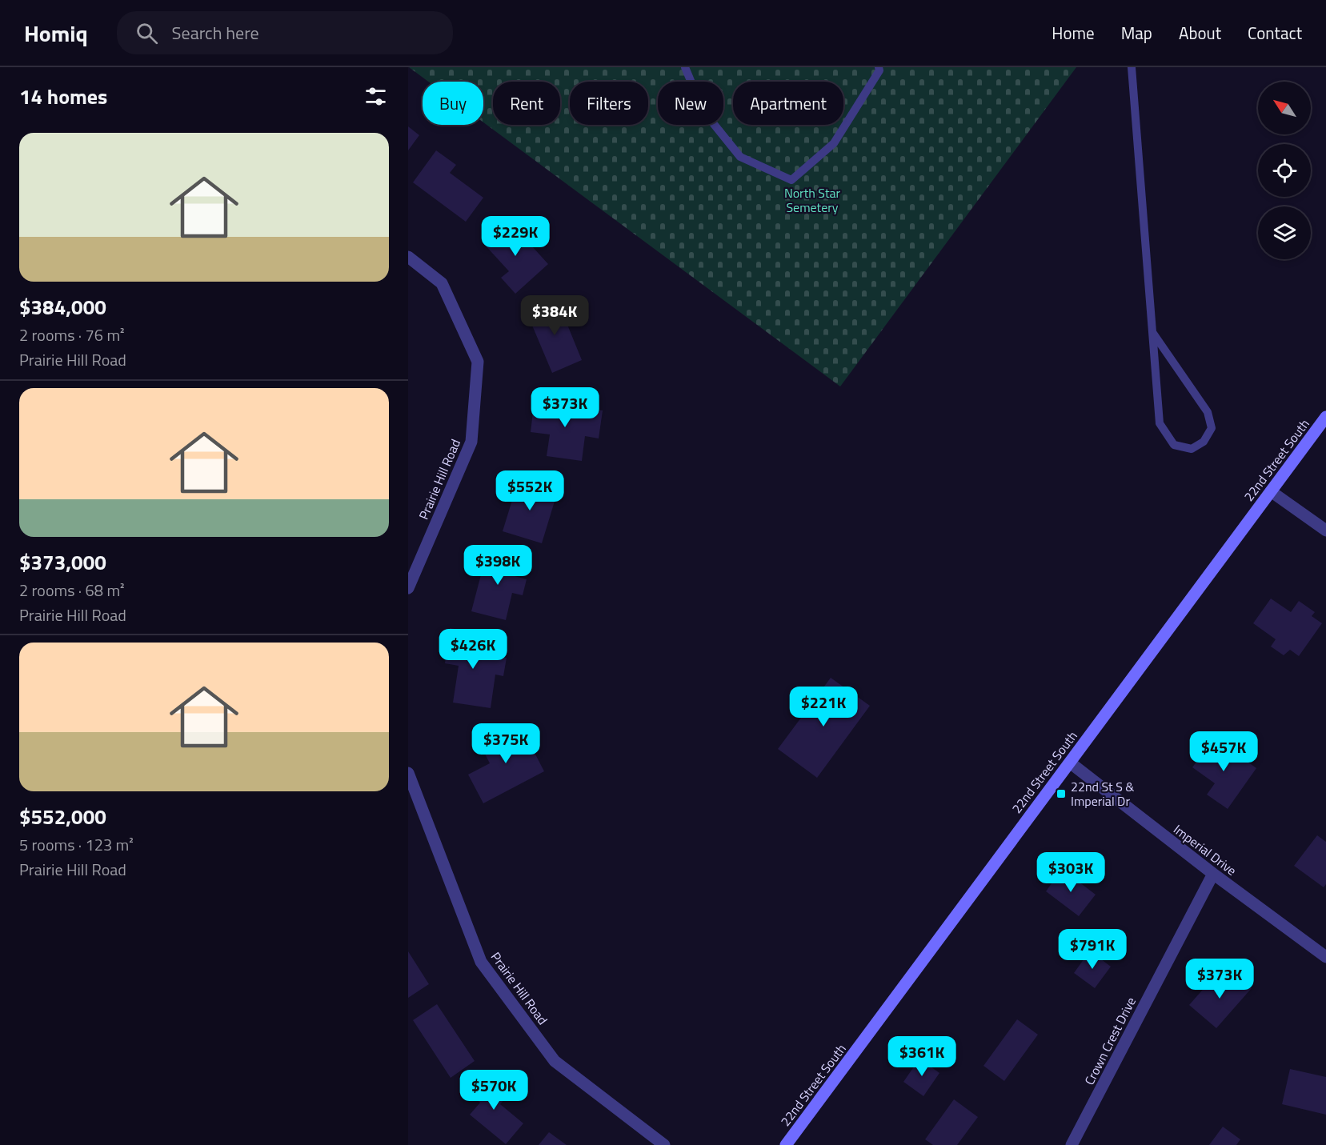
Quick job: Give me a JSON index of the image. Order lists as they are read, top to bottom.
{
  "streets": {
    "street": [
      "22nd Street South",
      "Prairie Hill Road",
      "Imperial Drive",
      "Crown Crest Drive"
    ]
  },
  "crossings": [
    ["22nd Street South", "Imperial Drive"],
    ["Imperial Drive", "Crown Crest Drive"]
  ],
  "parks": ["North Star Semetery"],
  "places": {
    "transit": ["22nd St S & Imperial Dr"]
  },
  "north": "top left",
  "page": {
    "header": "Homiq",
    "search": "Search here",
    "nav": [
      "Home",
      "Map",
      "About",
      "Contact"
    ],
    "heading": "14 homes",
    "chip": [
      "Buy",
      "Rent",
      "Filters",
      "New",
      "Apartment"
    ],
    "list": [
      {
        "name": "$384,000",
        "note": "2 rooms · 76 m² · Prairie Hill Road"
      },
      {
        "name": "$373,000",
        "note": "2 rooms · 68 m² · Prairie Hill Road"
      },
      {
        "name": "$552,000",
        "note": "5 rooms · 123 m² · Prairie Hill Road"
      }
    ],
    "price": [
      "$229K",
      "$384K",
      "$373K",
      "$552K",
      "$398K",
      "$426K",
      "$221K",
      "$375K",
      "$457K",
      "$303K",
      "$791K",
      "$373K",
      "$361K",
      "$570K"
    ]
  }
}
